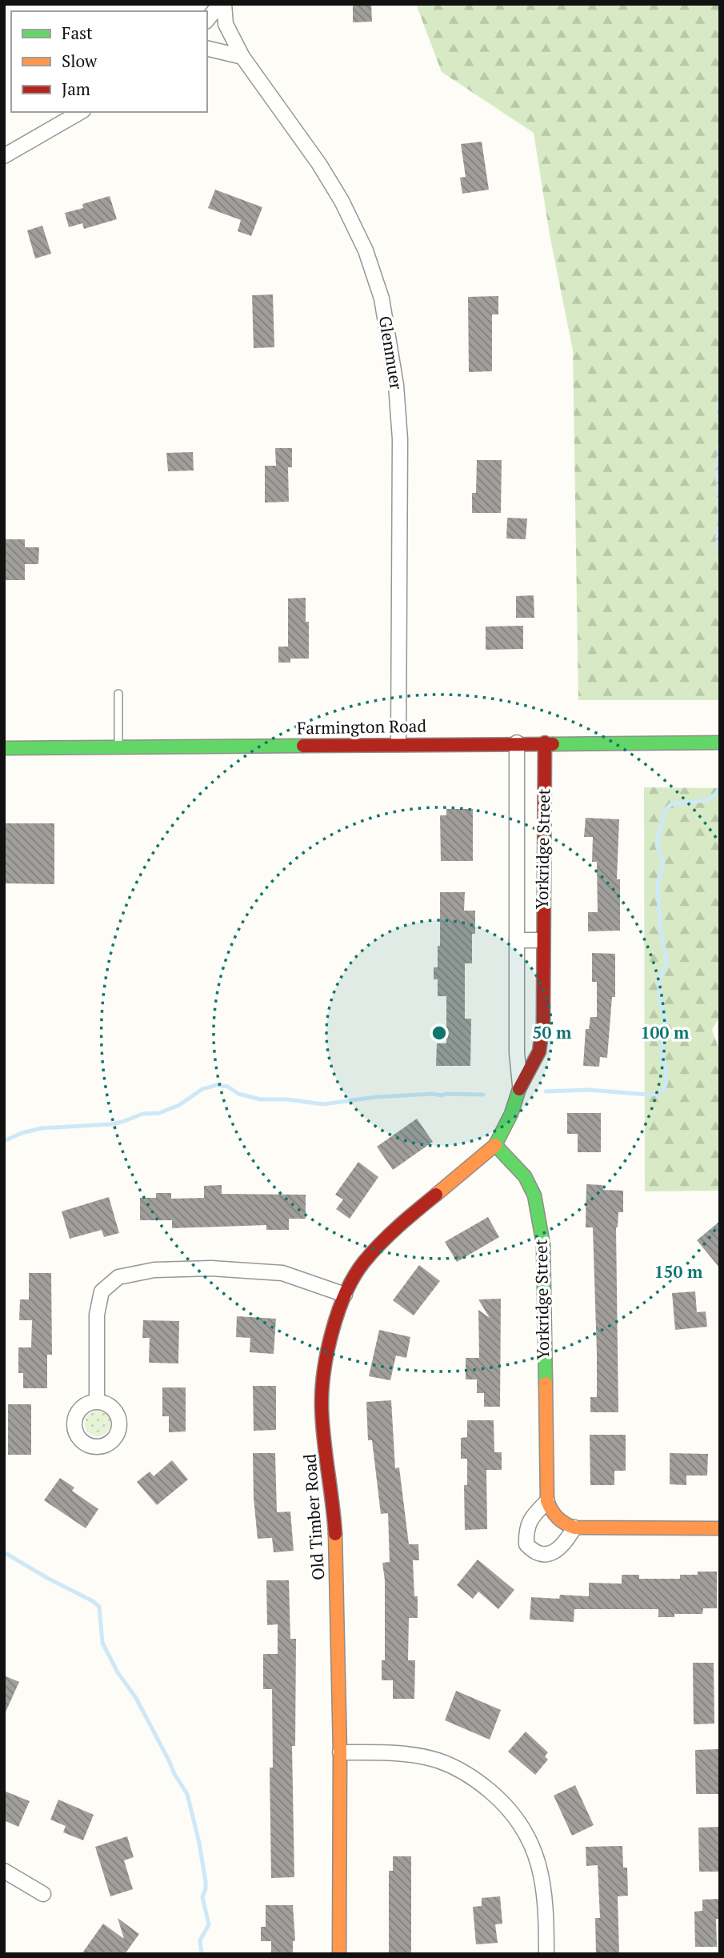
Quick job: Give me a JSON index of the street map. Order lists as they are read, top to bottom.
{
  "streets": {
    "street": [
      "Glenmuer",
      "Farmington Road",
      "Yorkridge Street",
      "Old Timber Road"
    ]
  },
  "crossings": [
    ["Glenmuer", "Farmington Road"],
    ["Farmington Road", "Yorkridge Street"],
    ["Yorkridge Street", "Old Timber Road"]
  ],
  "legend": ["Fast", "Slow", "Jam"],
  "rings": ["50 m", "100 m", "150 m"]
}
